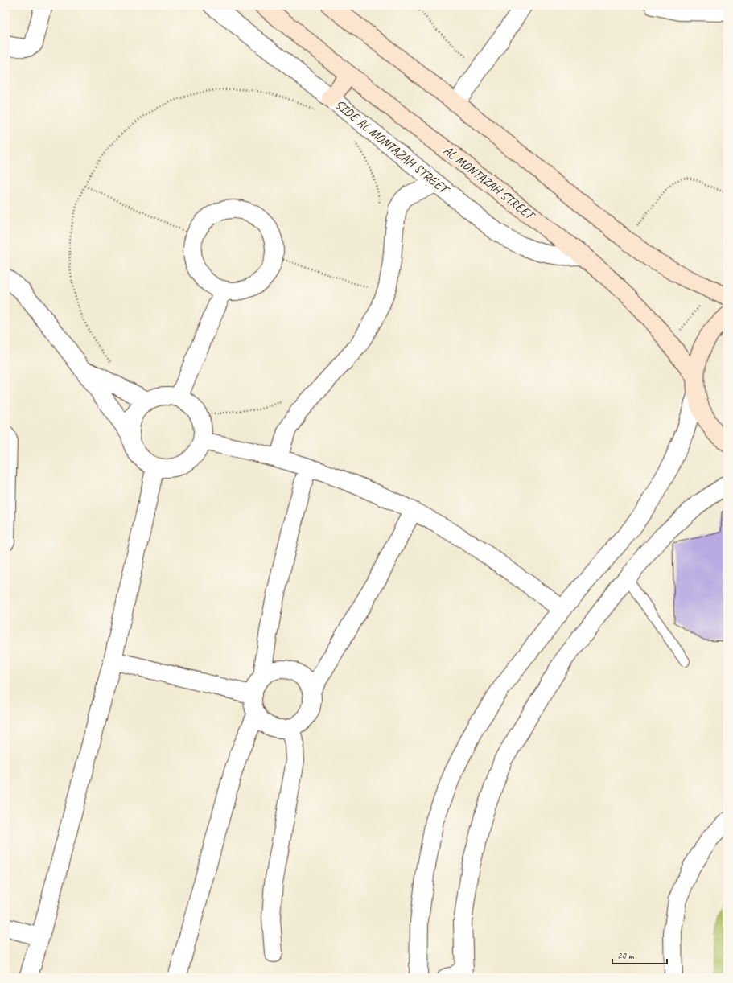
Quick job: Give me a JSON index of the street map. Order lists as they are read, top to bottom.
{
  "streets": {
    "street": ["SIDE AL MONTAZAH STREET", "AL MONTAZAH STREET"]
  },
  "crossings": [
    ["SIDE AL MONTAZAH STREET", "AL MONTAZAH STREET"]
  ],
  "scale_bar": "20 m"
}
